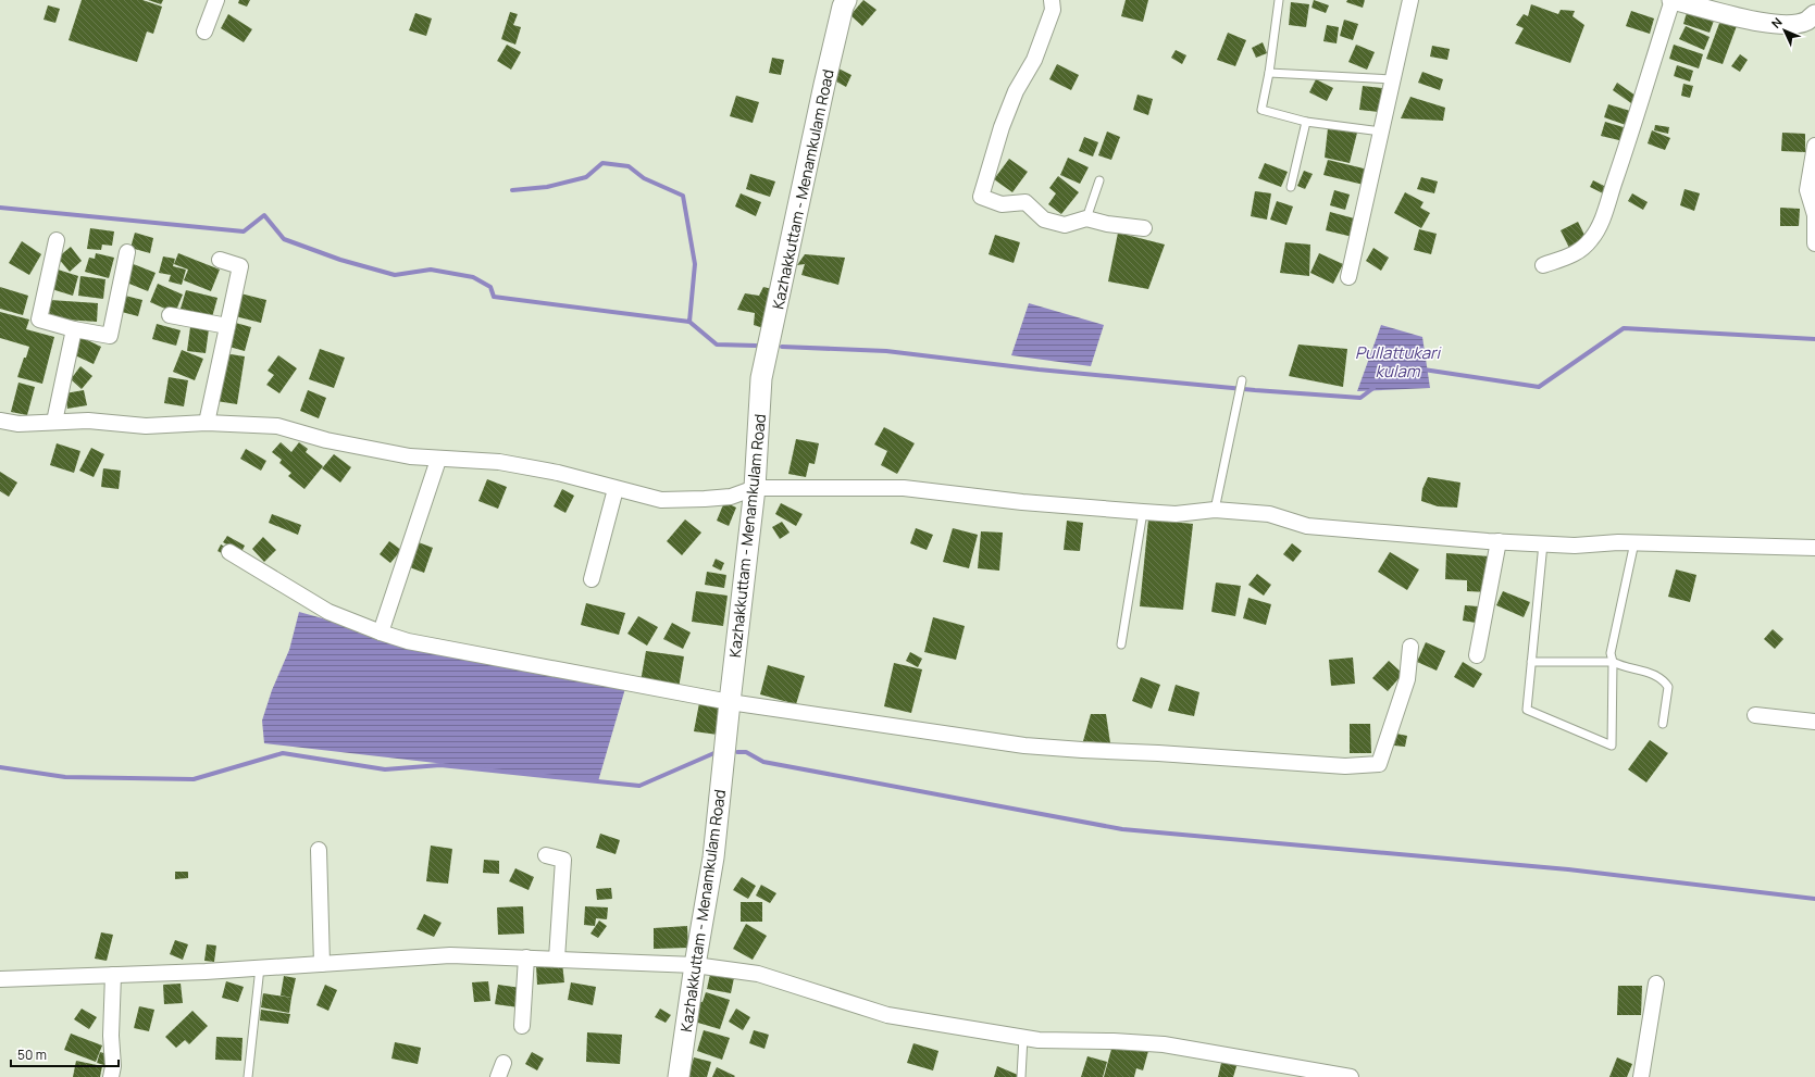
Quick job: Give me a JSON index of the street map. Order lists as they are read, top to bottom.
{
  "streets": {
    "main road": ["Kazhakkuttam - Menamkulam Road"]
  },
  "water": ["Pullattukari kulam"],
  "scale_bar": "50 m",
  "north": "top left"
}
